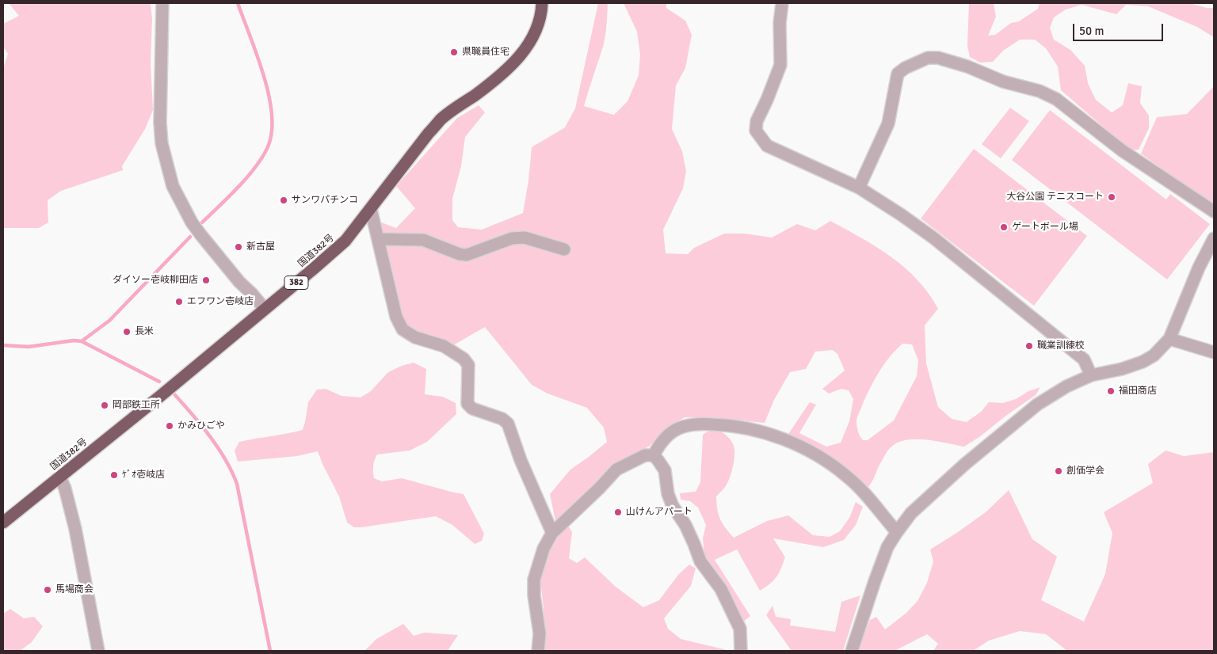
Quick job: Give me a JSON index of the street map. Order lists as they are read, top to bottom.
{
  "streets": {
    "highway": ["国道382号", "382"]
  },
  "places": [
    "県職員住宅",
    "大谷公園 テニスコート",
    "サンワパチンコ",
    "ゲートボール場",
    "新古屋",
    "ダイソー壱岐柳田店",
    "エフワン壱岐店",
    "長米",
    "職業訓練校",
    "福田商店",
    "岡部鉄工所",
    "かみひごや",
    "創価学会",
    "ｹﾞｵ壱岐店",
    "山けんアパート",
    "馬場商会"
  ],
  "scale_bar": "50 m"
}
